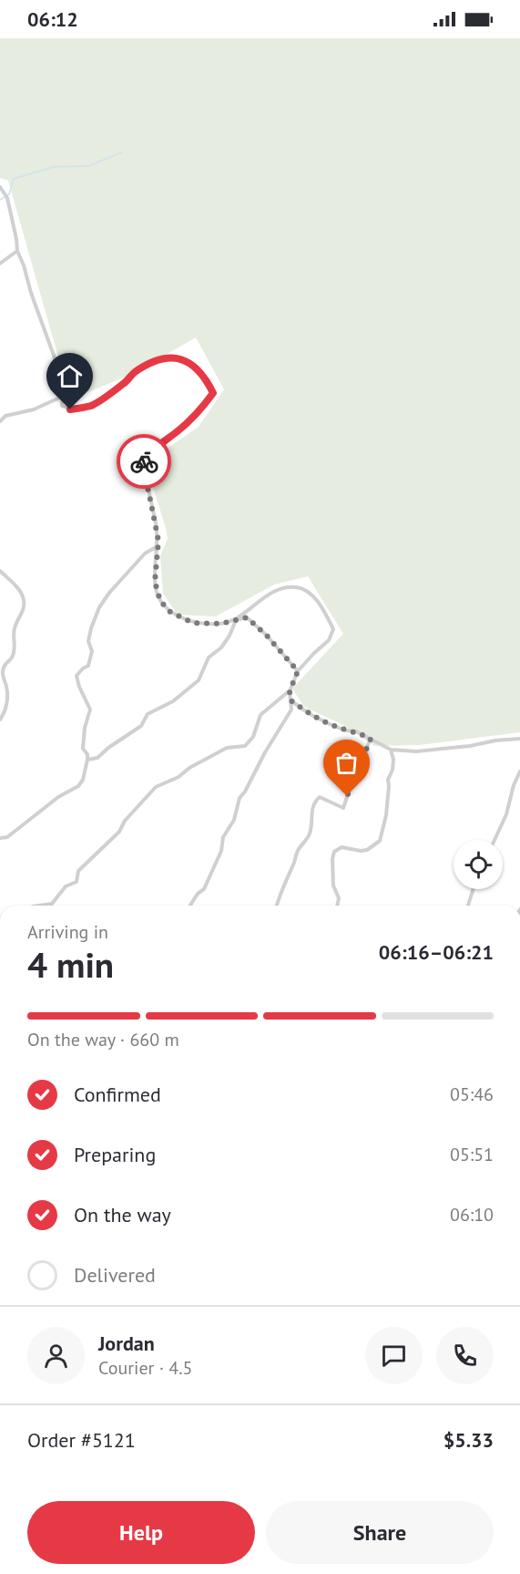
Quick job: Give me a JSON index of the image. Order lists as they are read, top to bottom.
{
  "page": {
    "status": "06:12",
    "heading": ["4 min", "Arriving in", "06:16–06:21"],
    "panel": [
      "Jordan",
      "Courier · 4.5",
      "Order #5121",
      "$5.33"
    ],
    "bar": "On the way · 660 m",
    "list": [
      ["Confirmed", "05:46"],
      ["Preparing", "05:51"],
      ["On the way", "06:10"],
      "Delivered"
    ],
    "buttons": ["Help", "Share"]
  }
}
